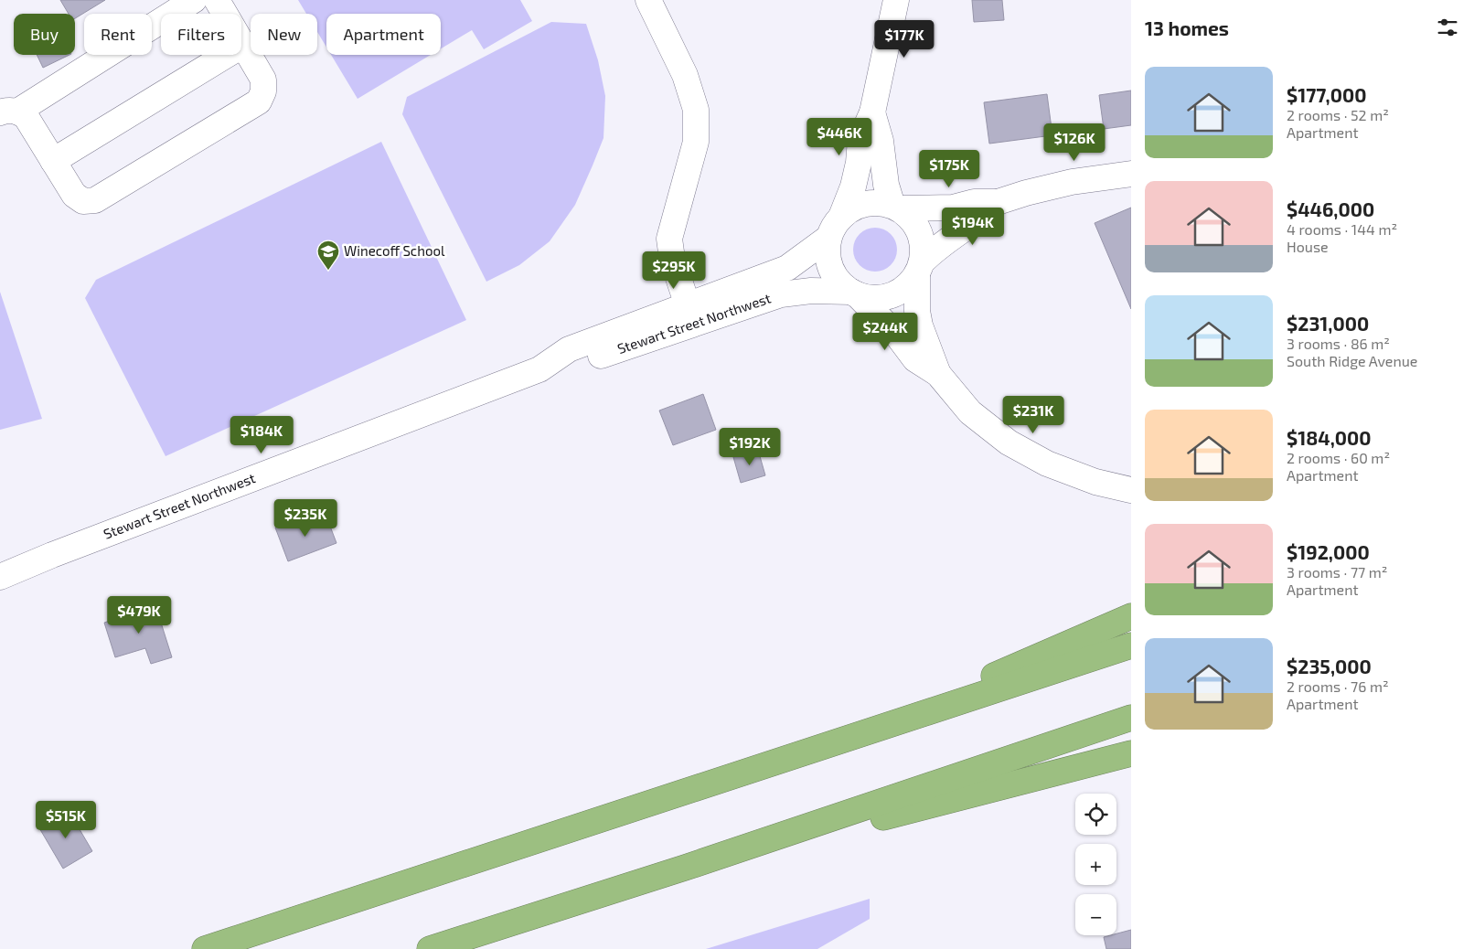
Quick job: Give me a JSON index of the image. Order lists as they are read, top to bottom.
{
  "streets": {
    "street": ["Stewart Street Northwest"]
  },
  "places": {
    "school or university": ["Winecoff School"]
  },
  "page": {
    "heading": "13 homes",
    "chip": [
      "Buy",
      "Rent",
      "Filters",
      "New",
      "Apartment"
    ],
    "price": [
      "$177K",
      "$446K",
      "$126K",
      "$175K",
      "$194K",
      "$295K",
      "$244K",
      "$231K",
      "$184K",
      "$192K",
      "$235K",
      "$479K",
      "$515K"
    ],
    "list": [
      {
        "name": "$177,000",
        "note": "2 rooms · 52 m² · Apartment"
      },
      {
        "name": "$446,000",
        "note": "4 rooms · 144 m² · House"
      },
      {
        "name": "$231,000",
        "note": "3 rooms · 86 m² · South Ridge Avenue"
      },
      {
        "name": "$184,000",
        "note": "2 rooms · 60 m² · Apartment"
      },
      {
        "name": "$192,000",
        "note": "3 rooms · 77 m² · Apartment"
      },
      {
        "name": "$235,000",
        "note": "2 rooms · 76 m² · Apartment"
      }
    ],
    "map_buttons": ["+", "−"]
  }
}
